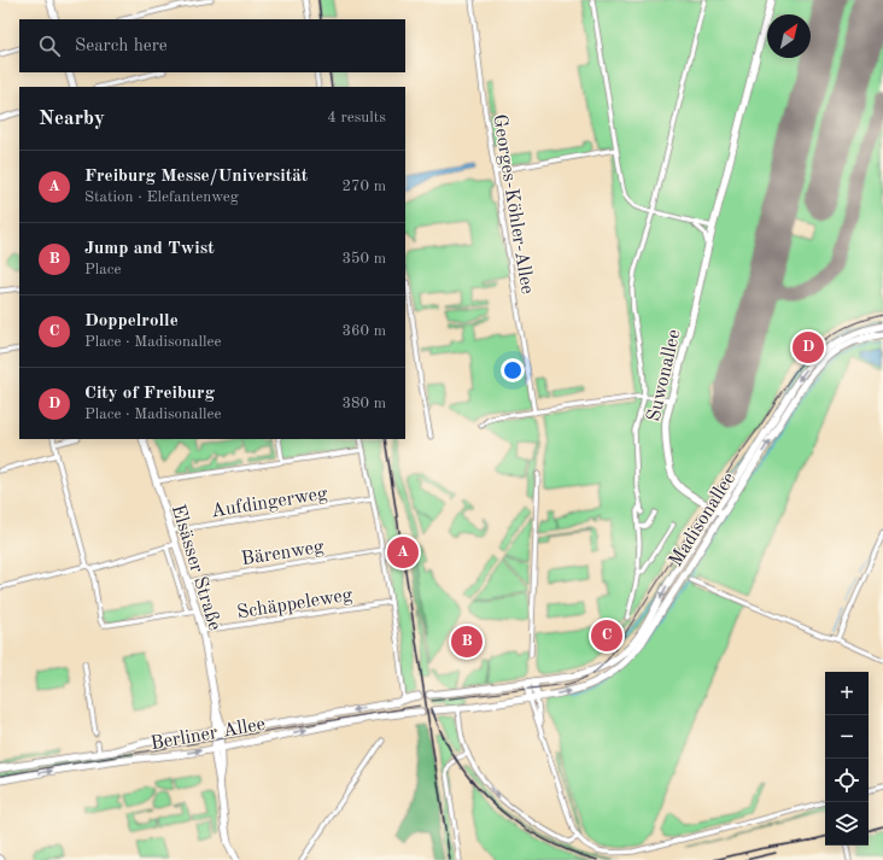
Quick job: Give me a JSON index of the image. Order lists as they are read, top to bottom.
{
  "streets": {
    "main road": [
      "Suwonallee",
      "Madisonallee",
      "Elsässer Straße",
      "Berliner Allee"
    ],
    "street": [
      "Georges-Köhler-Allee",
      "Aufdingerweg",
      "Bärenweg",
      "Schäppeleweg"
    ]
  },
  "crossings": [
    ["Suwonallee", "Madisonallee"],
    ["Aufdingerweg", "Elsässer Straße"],
    ["Bärenweg", "Elsässer Straße"],
    ["Elsässer Straße", "Schäppeleweg"],
    ["Elsässer Straße", "Berliner Allee"]
  ],
  "north": "top right",
  "page": {
    "search": "Search here",
    "heading": ["Nearby", "4 results"],
    "list": [
      {
        "mark": "A",
        "name": "Freiburg Messe/Universität",
        "note": "Station · Elefantenweg",
        "value": "270 m"
      },
      {
        "mark": "B",
        "name": "Jump and Twist",
        "note": "Place",
        "value": "350 m"
      },
      {
        "mark": "C",
        "name": "Doppelrolle",
        "note": "Place · Madisonallee",
        "value": "360 m"
      },
      {
        "mark": "D",
        "name": "City of Freiburg",
        "note": "Place · Madisonallee",
        "value": "380 m"
      }
    ],
    "pins": [
      "D",
      "A",
      "C",
      "B"
    ],
    "map_buttons": ["+", "−"]
  }
}
